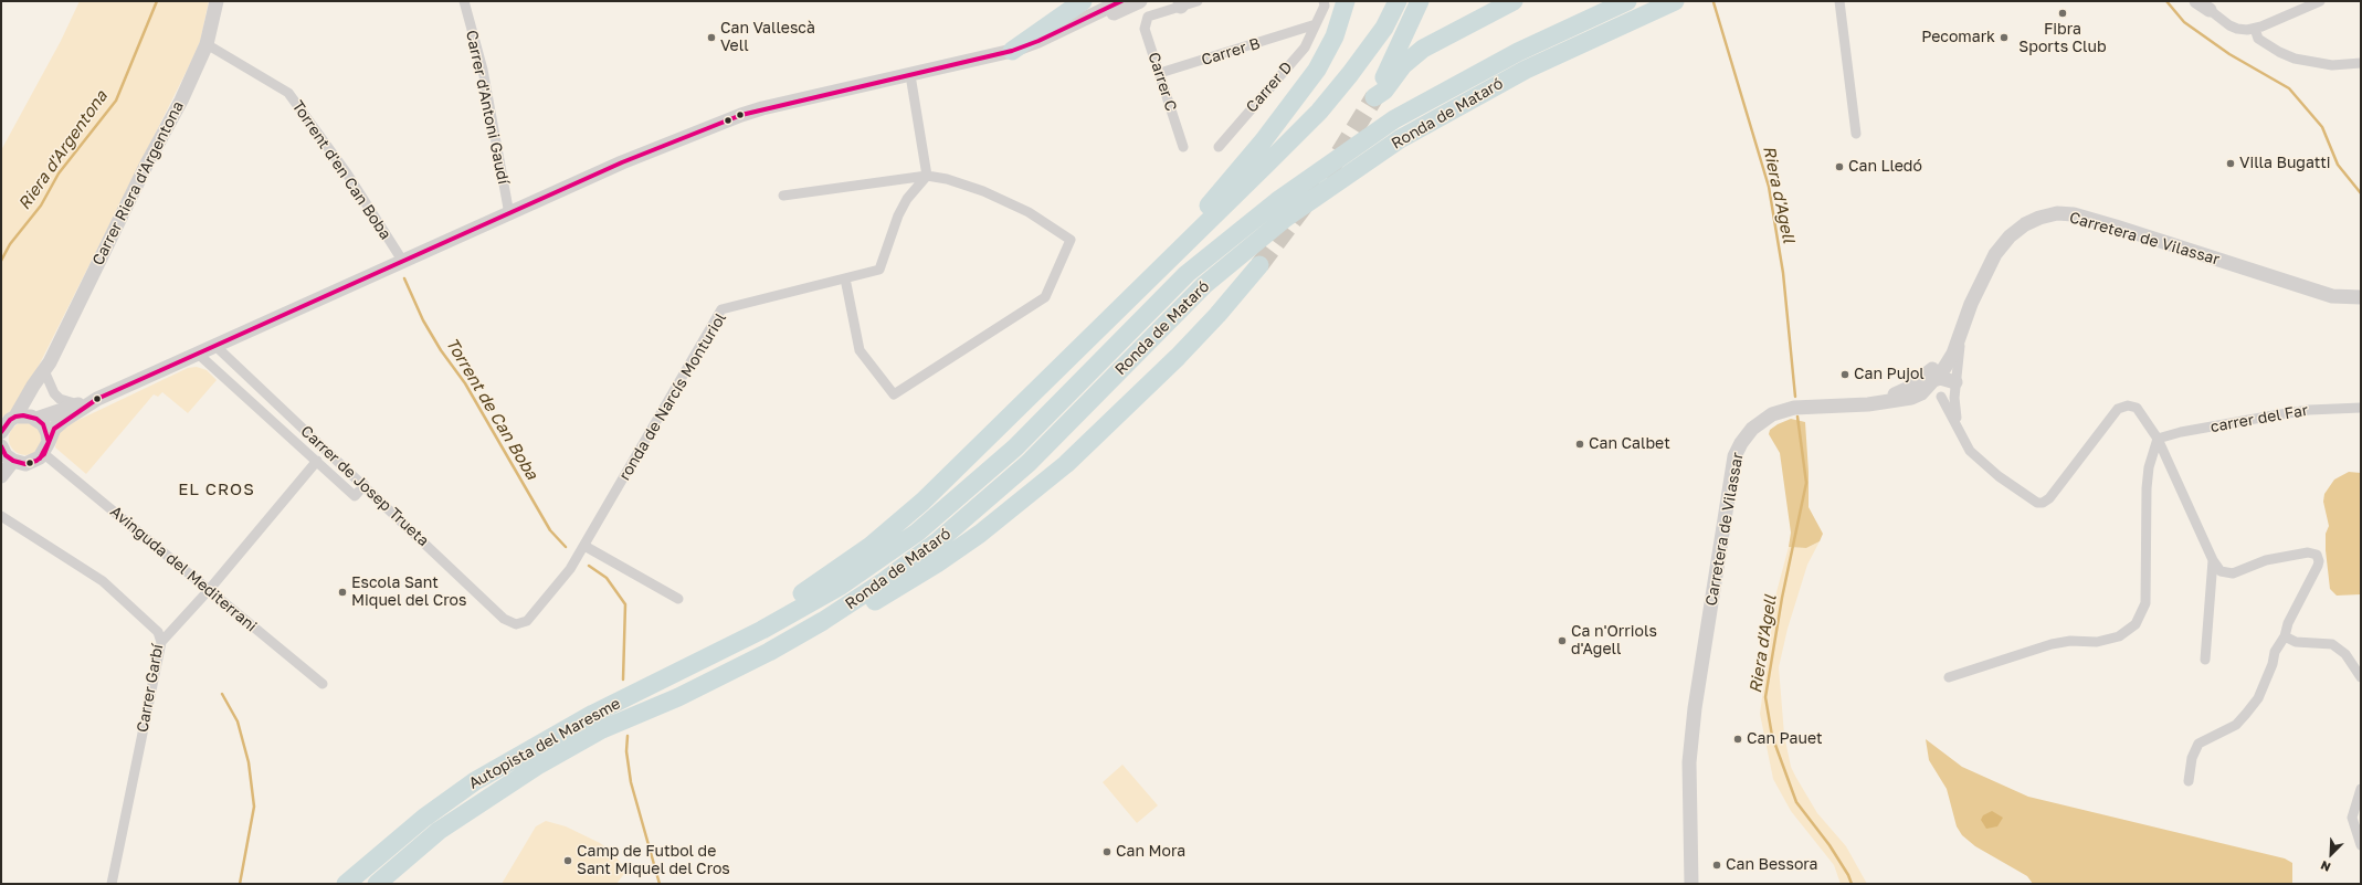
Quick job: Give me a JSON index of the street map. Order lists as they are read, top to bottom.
{
  "streets": {
    "highway": ["Ronda de Mataró", "Autopista del Maresme"],
    "street": [
      "Carrer B",
      "Carrer C",
      "Carrer D",
      "Carrer d'Antoni Gaudí",
      "Torrent d'en Can Boba",
      "Carrer Riera d'Argentona",
      "Carretera de Vilassar",
      "ronda de Narcís Monturiol",
      "carrer del Far",
      "Carrer de Josep Trueta",
      "Avinguda del Mediterrani",
      "Carrer Garbí"
    ]
  },
  "crossings": [
    ["Carrer B", "Carrer C"],
    ["Carrer B", "Carrer D"],
    ["Ronda de Mataró", "Autopista del Maresme"],
    ["Torrent d'en Can Boba", "Carrer Riera d'Argentona"],
    ["ronda de Narcís Monturiol", "Carrer de Josep Trueta"]
  ],
  "districts": ["EL CROS"],
  "water": ["Riera d'Argentona", "Riera d'Agell", "Torrent de Can Boba"],
  "places": [
    "Fibra Sports Club",
    "Can Vallescà Vell",
    "Pecomark",
    "Villa Bugatti",
    "Can Lledó",
    "Can Pujol",
    "Can Calbet",
    "Escola Sant Miquel del Cros",
    "Ca n'Orriols d'Agell",
    "Can Pauet",
    "Can Mora",
    "Camp de Futbol de Sant Miquel del Cros",
    "Can Bessora"
  ],
  "north": "bottom left"
}
